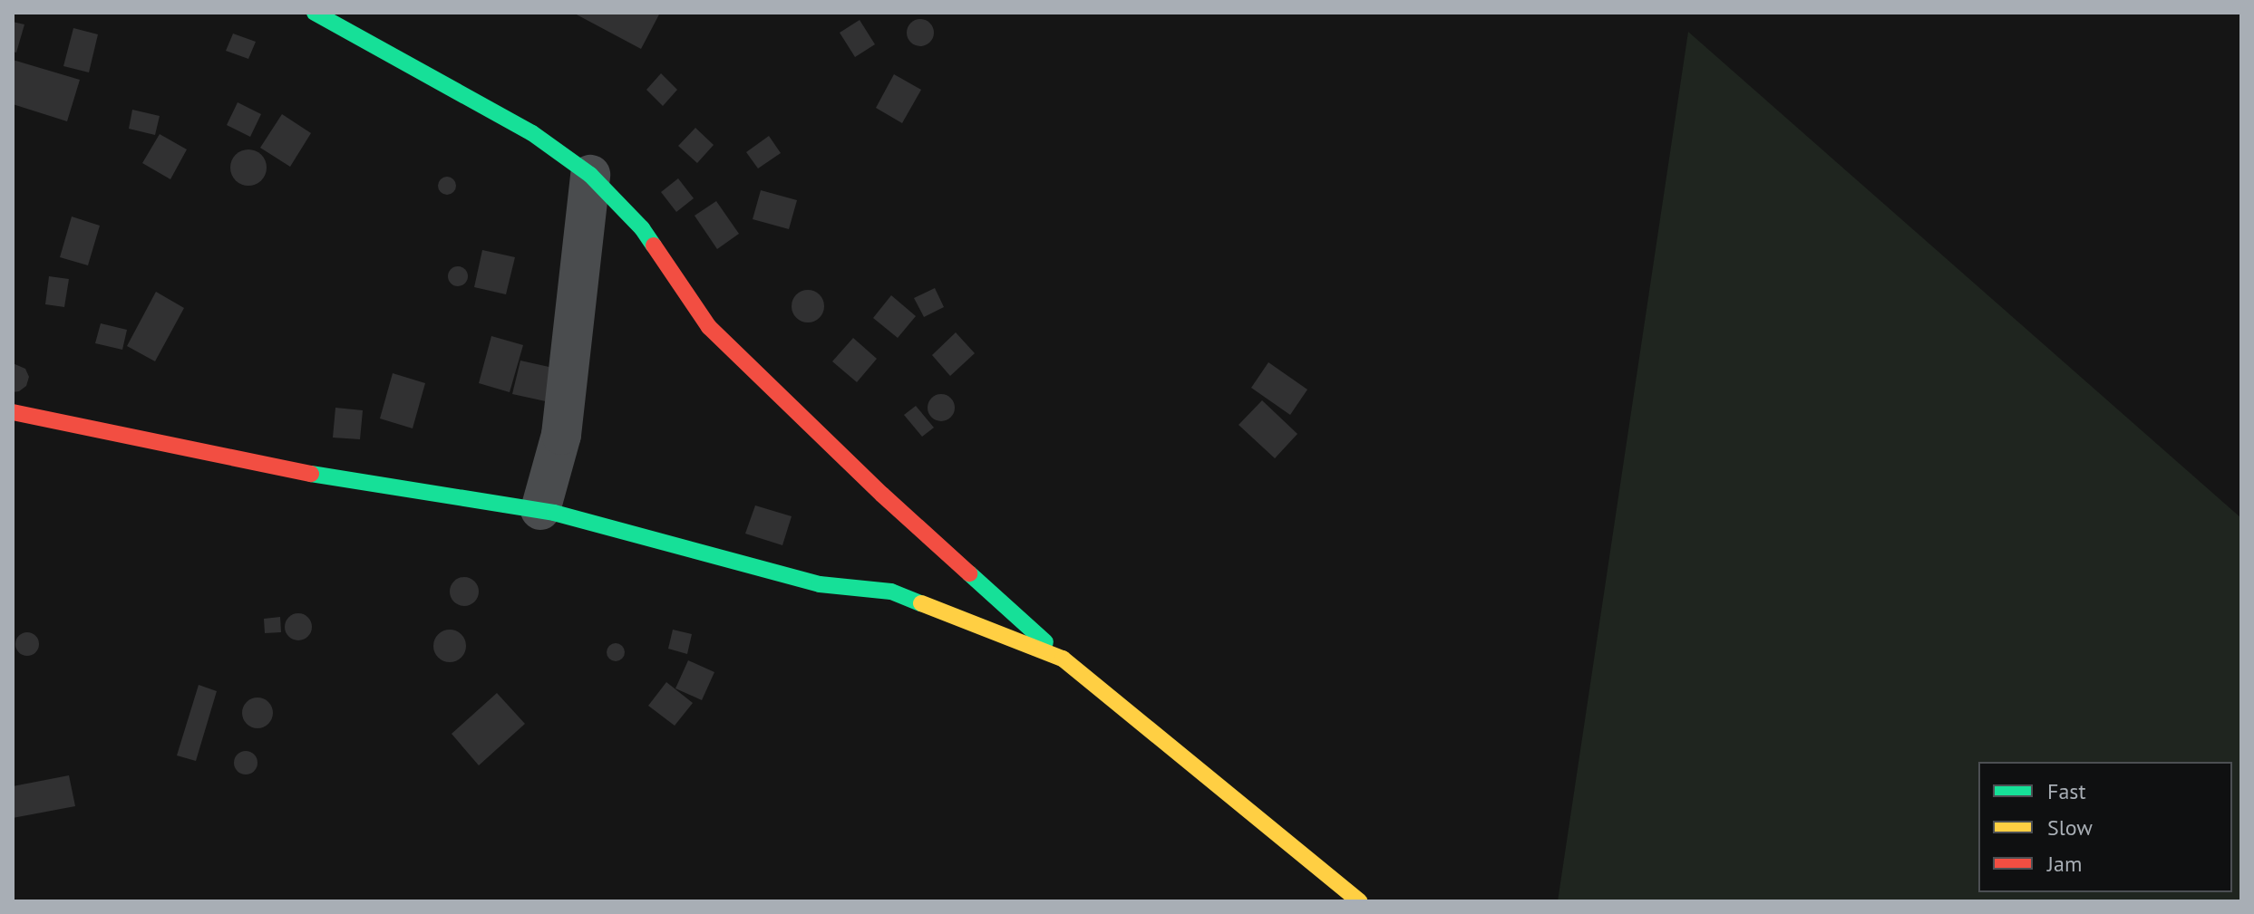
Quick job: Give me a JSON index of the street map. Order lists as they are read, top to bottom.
{
  "legend": ["Fast", "Slow", "Jam"]
}
